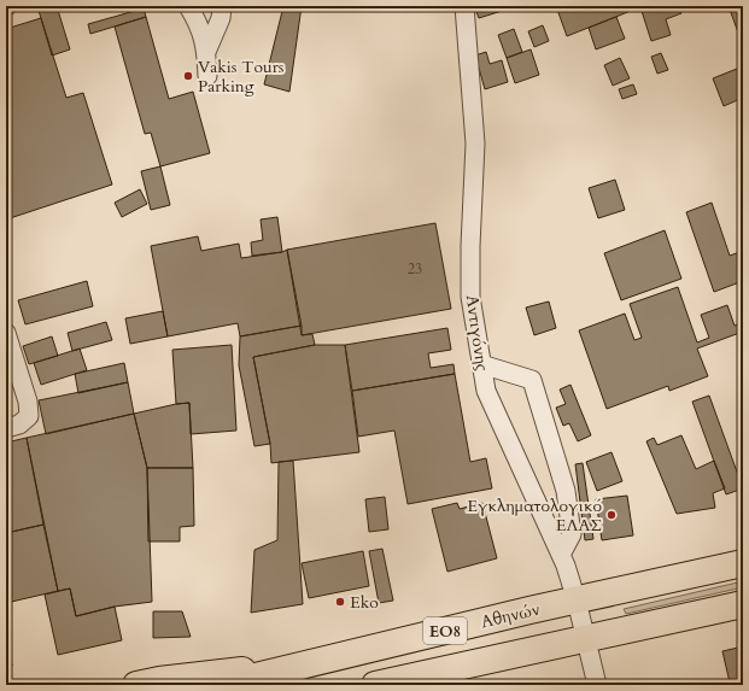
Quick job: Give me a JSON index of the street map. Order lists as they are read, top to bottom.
{
  "streets": {
    "highway": ["Αθηνών", "ΕΟ8"],
    "street": ["Αντιγόνης"]
  },
  "crossings": [
    ["Αντιγόνης", "Αθηνών"],
    ["Αντιγόνης", "ΕΟ8"]
  ],
  "places": ["Vakis Tours Parking", "Εγκληματολογικό ΕΛΑΣ", "Eko"],
  "house_numbers": ["23"]
}
